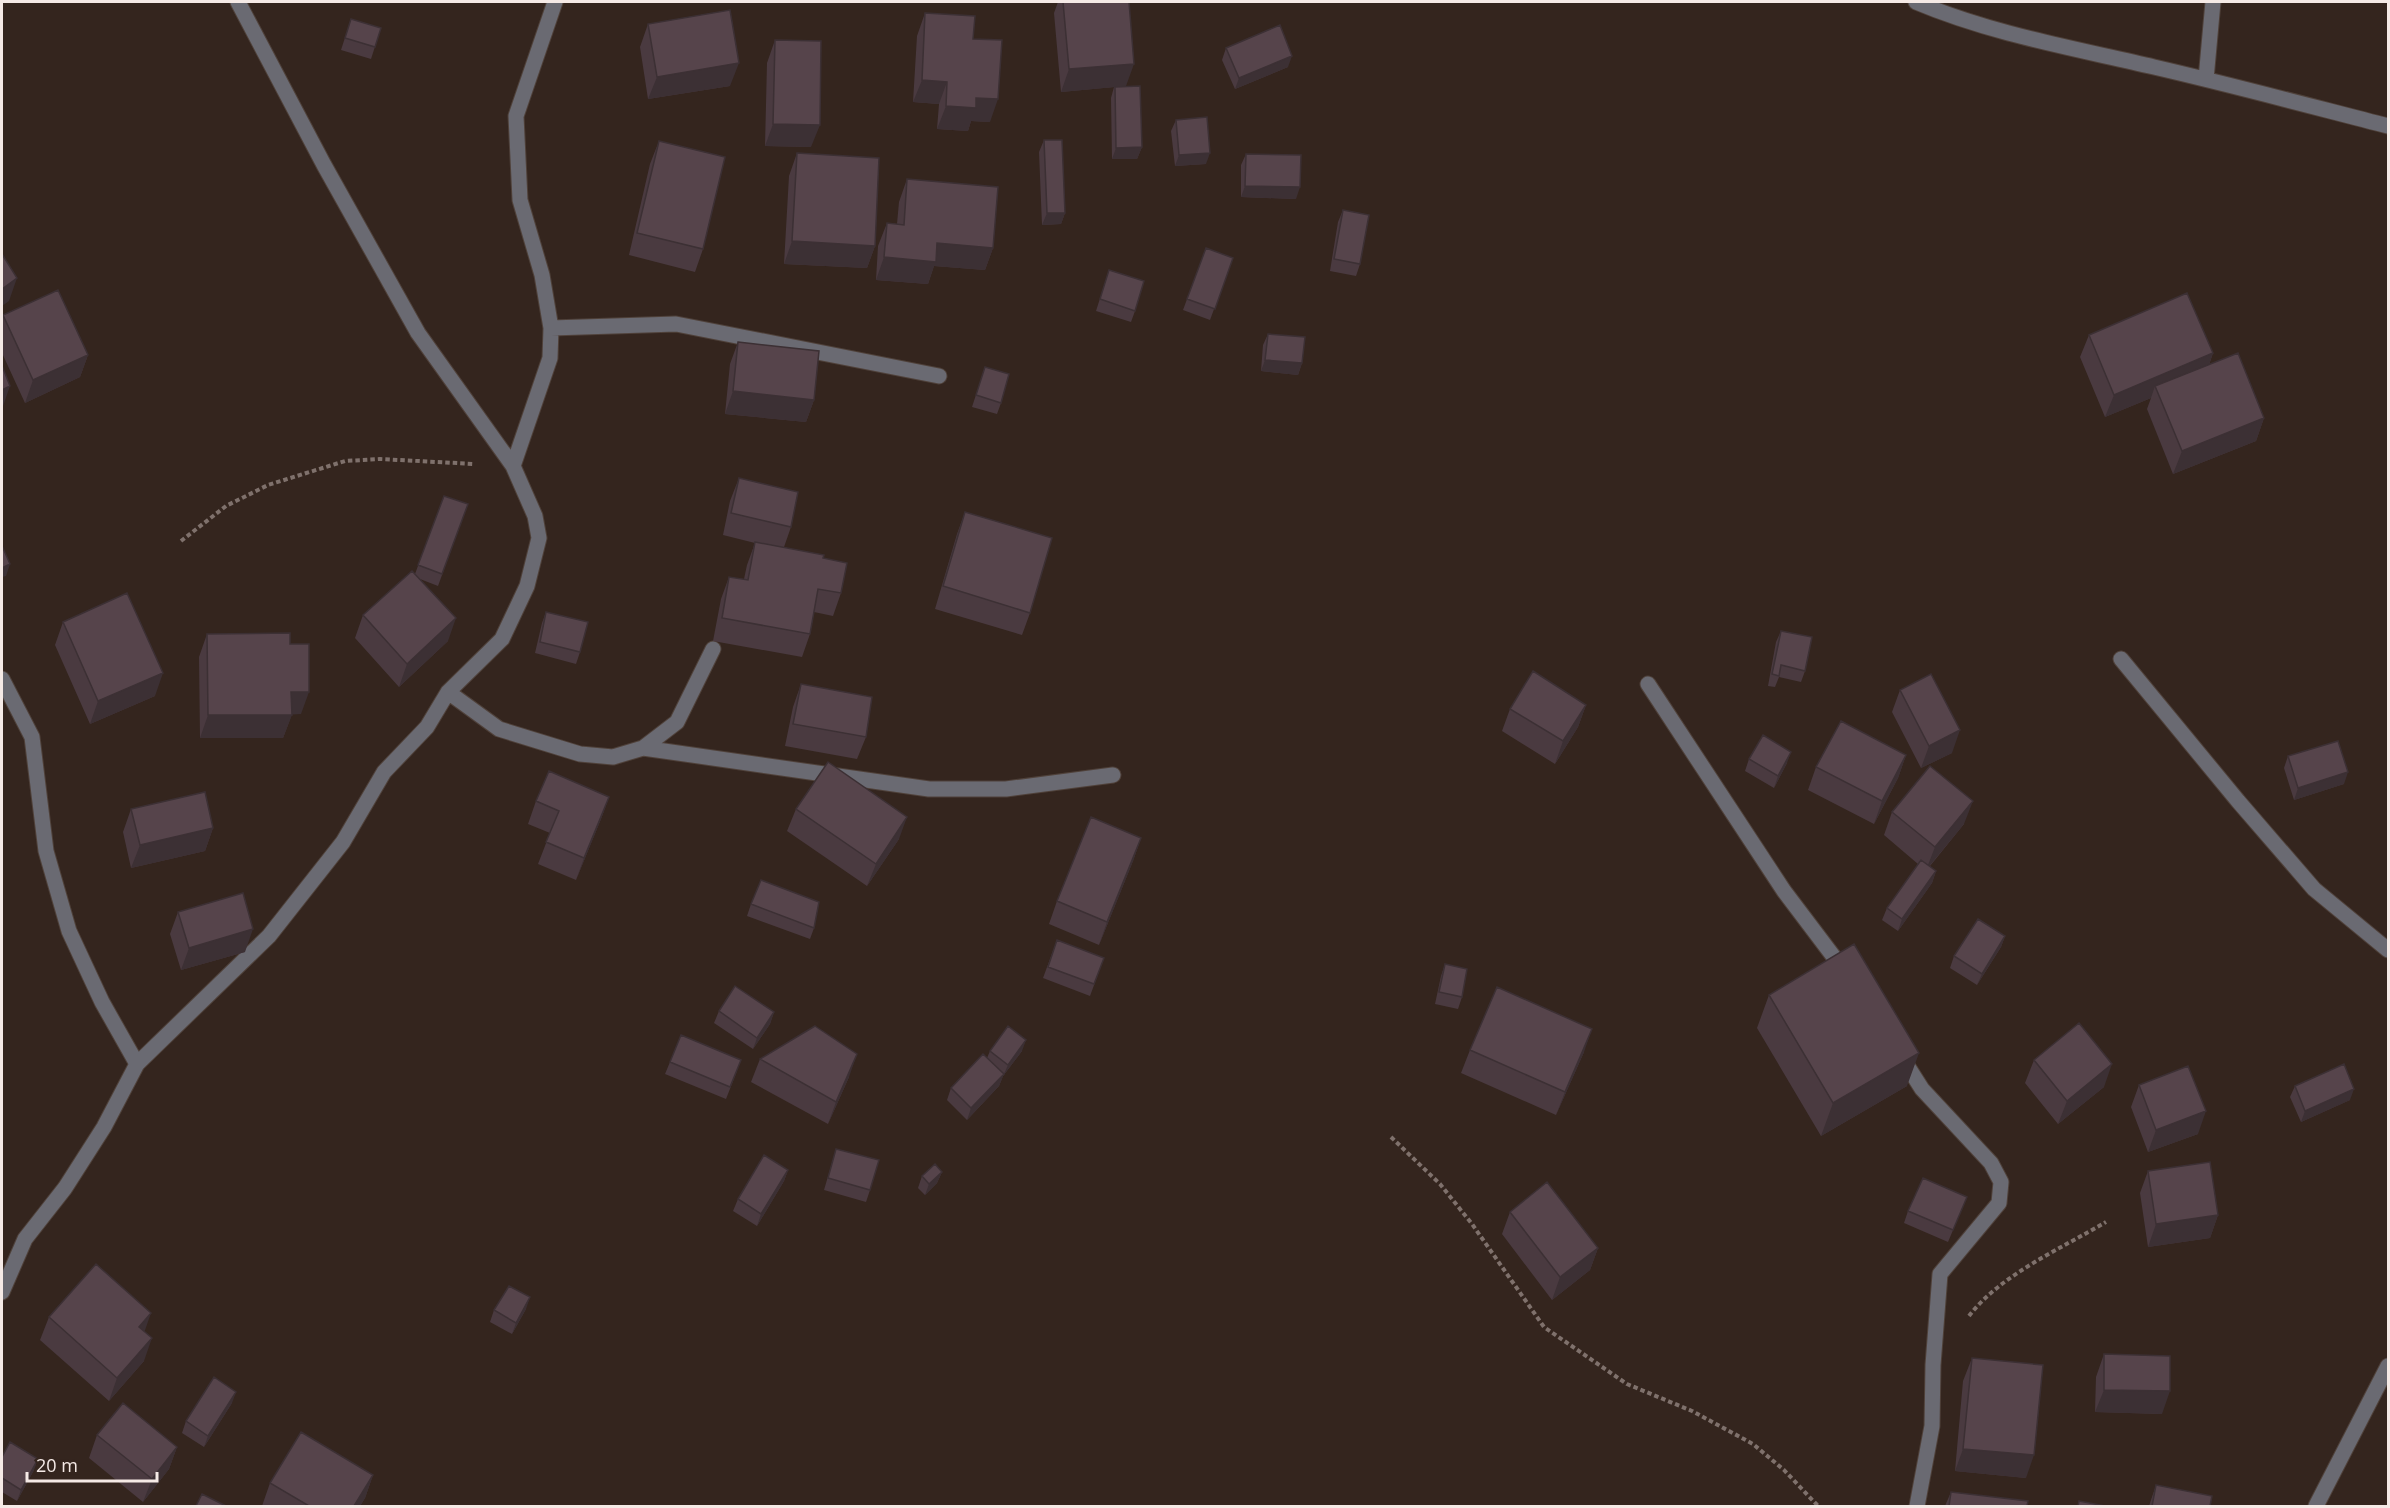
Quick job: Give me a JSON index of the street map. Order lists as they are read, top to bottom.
{
  "scale_bar": "20 m"
}
